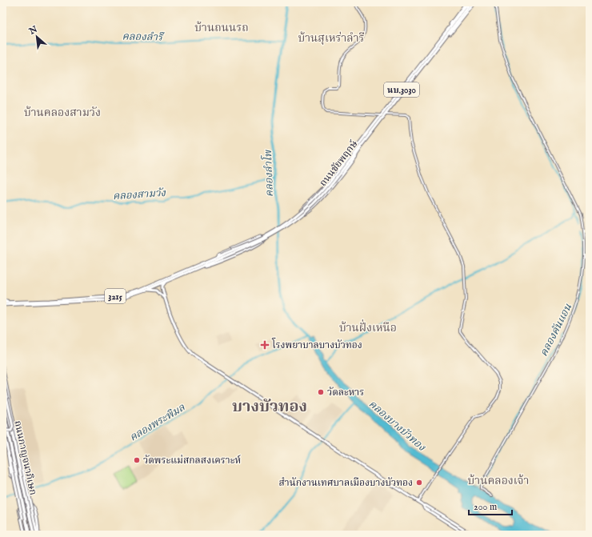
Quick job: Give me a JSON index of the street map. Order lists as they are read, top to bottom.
{
  "streets": {
    "highway": ["ถนนกาญจนาภิเษก"],
    "main road": ["นบ.3030", "ถนนชัยพฤกษ์", "3215"]
  },
  "crossings": [
    ["ถนนชัยพฤกษ์", "3215"]
  ],
  "districts": [
    "บ้านถนนรถ",
    "บ้านสุเหร่าลำรี",
    "บ้านคลองสามวัง",
    "บ้านฝั่งเหนือ",
    "บางบัวทอง",
    "บ้านคลองเจ้า"
  ],
  "water": [
    "คลองลำรี",
    "คลองลำโพ",
    "คลองสามวัง",
    "คลองคันแอน",
    "คลองพระพิมล",
    "คลองบางบัวทอง"
  ],
  "places": {
    "health": ["โรงพยาบาลบางบัวทอง"],
    "other": ["วัดละหาร", "วัดพระแม่สกลสงเคราะห์", "สำนักงานเทศบาลเมืองบางบัวทอง"]
  },
  "scale_bar": "200 m",
  "north": "top left"
}
